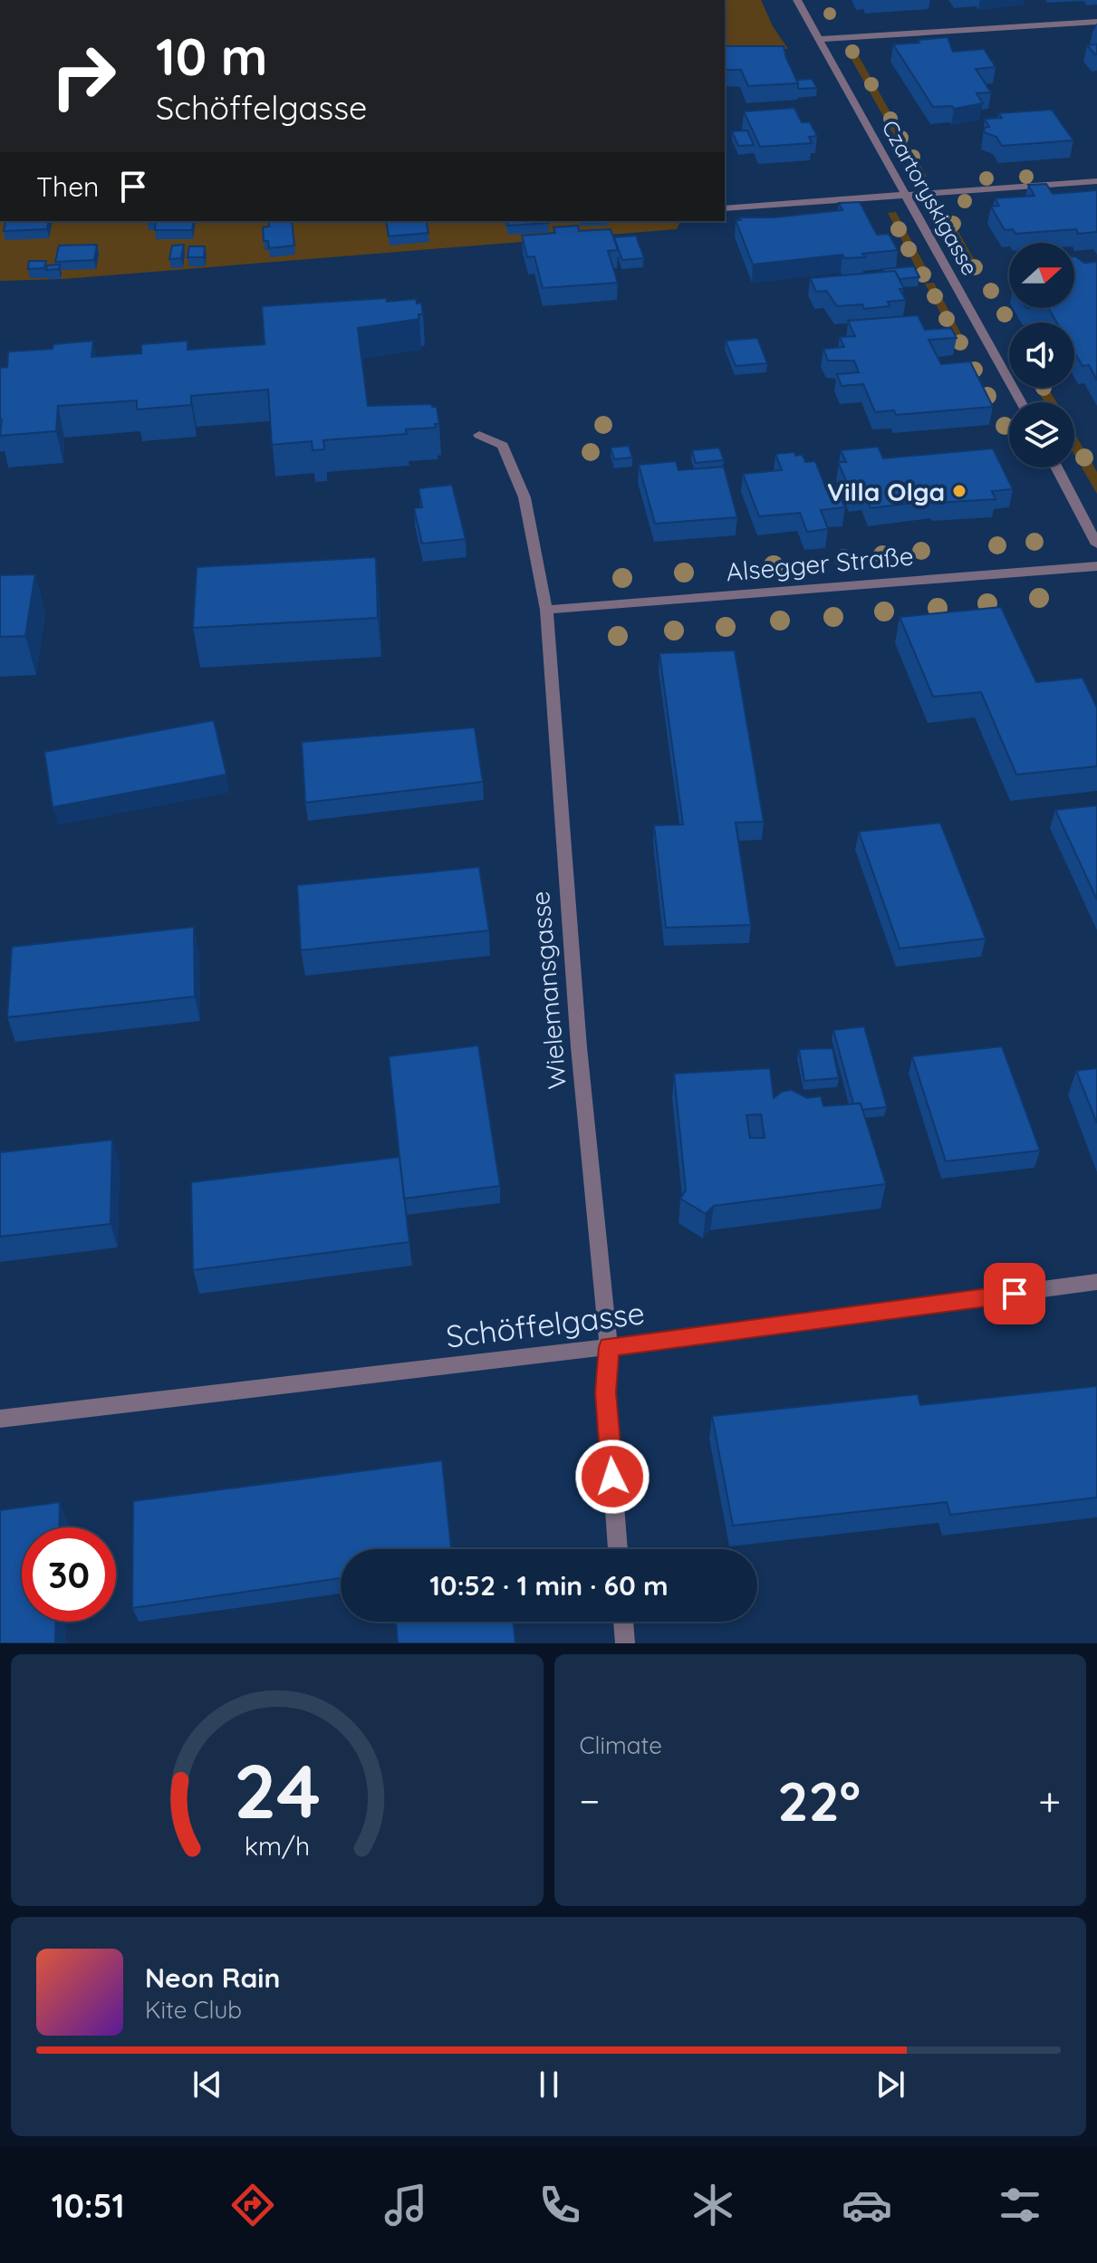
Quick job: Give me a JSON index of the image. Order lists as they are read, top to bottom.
{
  "streets": {
    "street": [
      "Czartoryskigasse",
      "Alsegger Straße",
      "Wielemansgasse",
      "Schöffelgasse"
    ]
  },
  "crossings": [
    ["Alsegger Straße", "Wielemansgasse"],
    ["Wielemansgasse", "Schöffelgasse"]
  ],
  "places": ["Villa Olga"],
  "north": "right",
  "page": {
    "turn": ["10 m", "Schöffelgasse"],
    "then": "Then",
    "limit": "30",
    "trip": "10:52 · 1 min · 60 m",
    "tile": "Climate",
    "heat": ["−", "22°", "+"],
    "song": ["Neon Rain", "Kite Club"],
    "tabs": "10:51",
    "gauge": ["24", "km/h"]
  }
}
